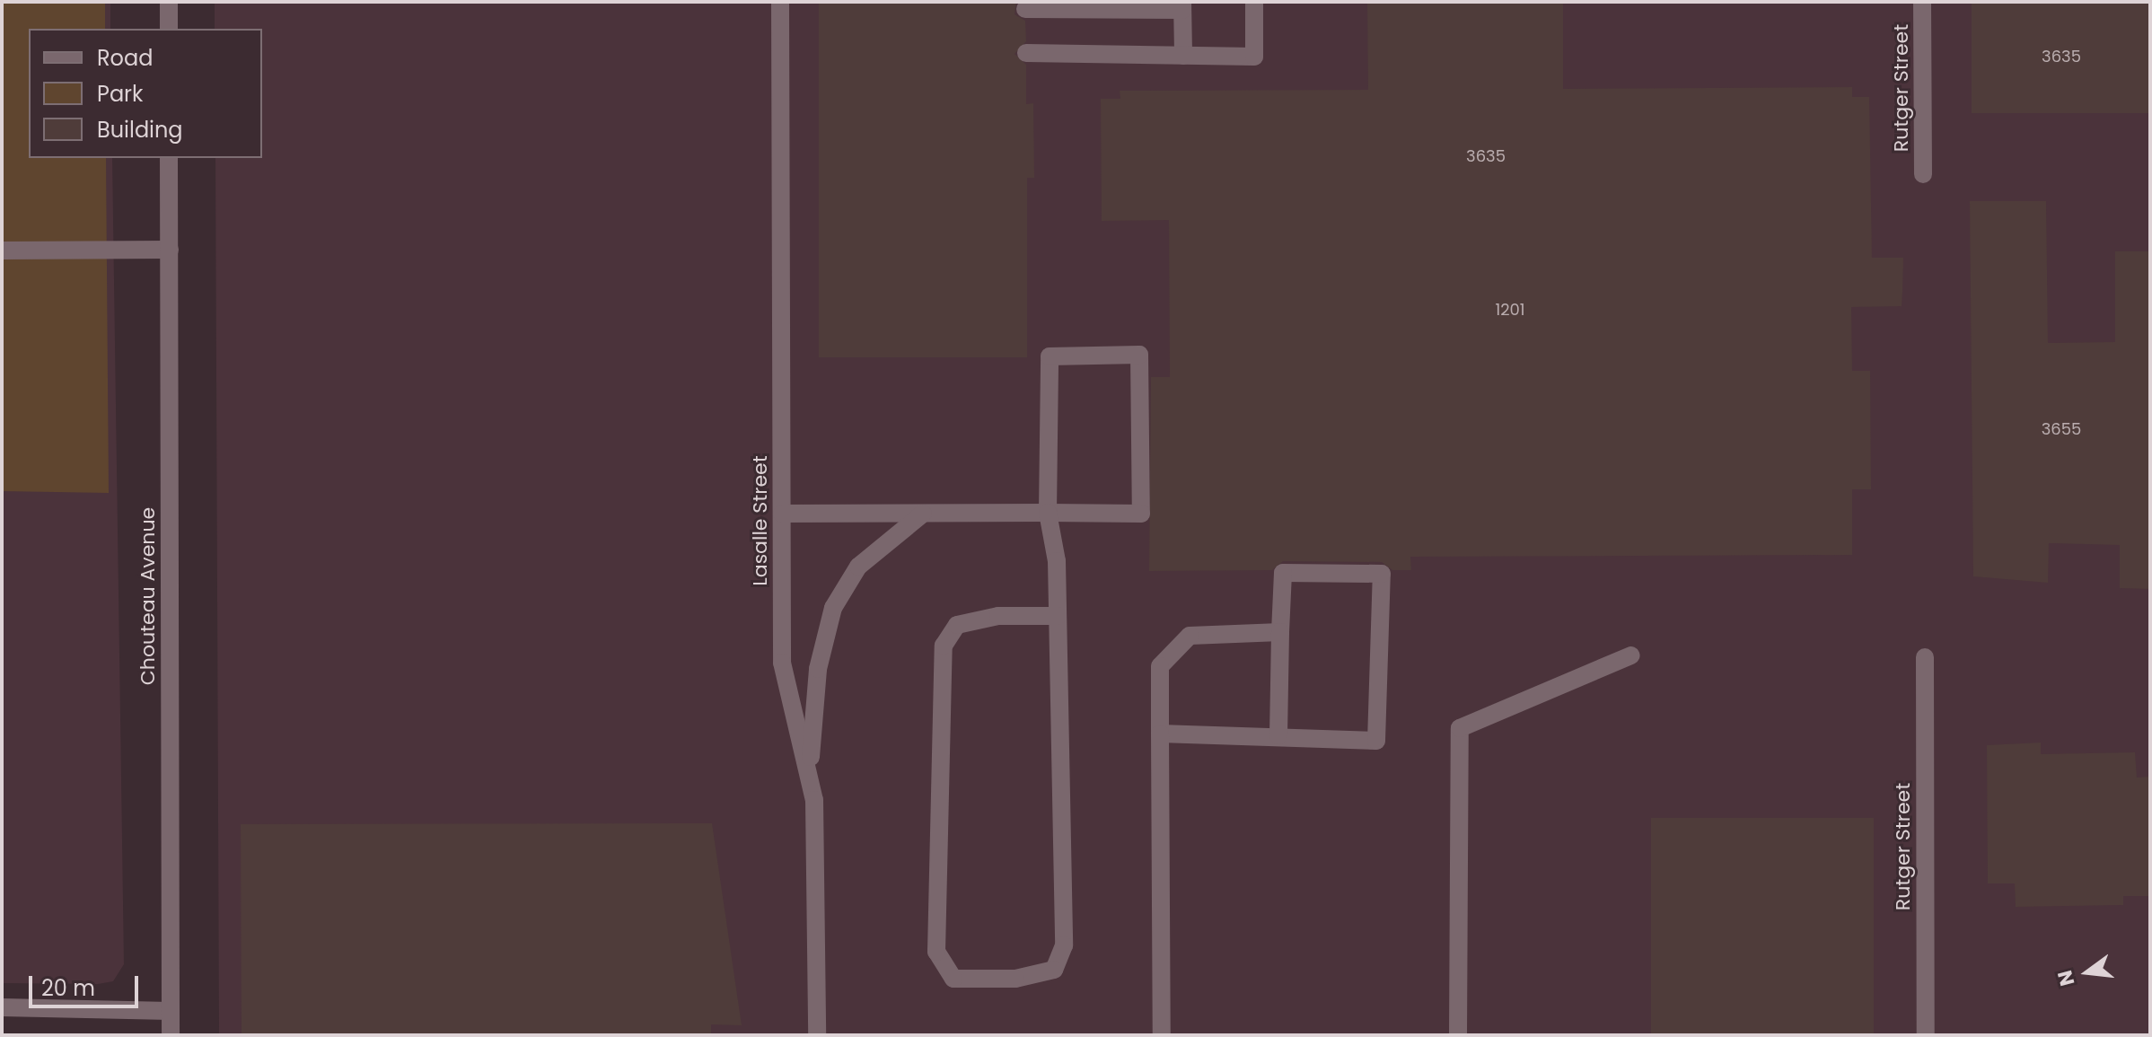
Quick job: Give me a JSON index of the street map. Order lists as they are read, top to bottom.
{
  "streets": {
    "main road": ["Rutger Street", "Lasalle Street", "Chouteau Avenue"]
  },
  "house_numbers": [
    "3635",
    "3635",
    "1201",
    "3655"
  ],
  "legend": ["Road", "Park", "Building"],
  "scale_bar": "20 m",
  "north": "left"
}
